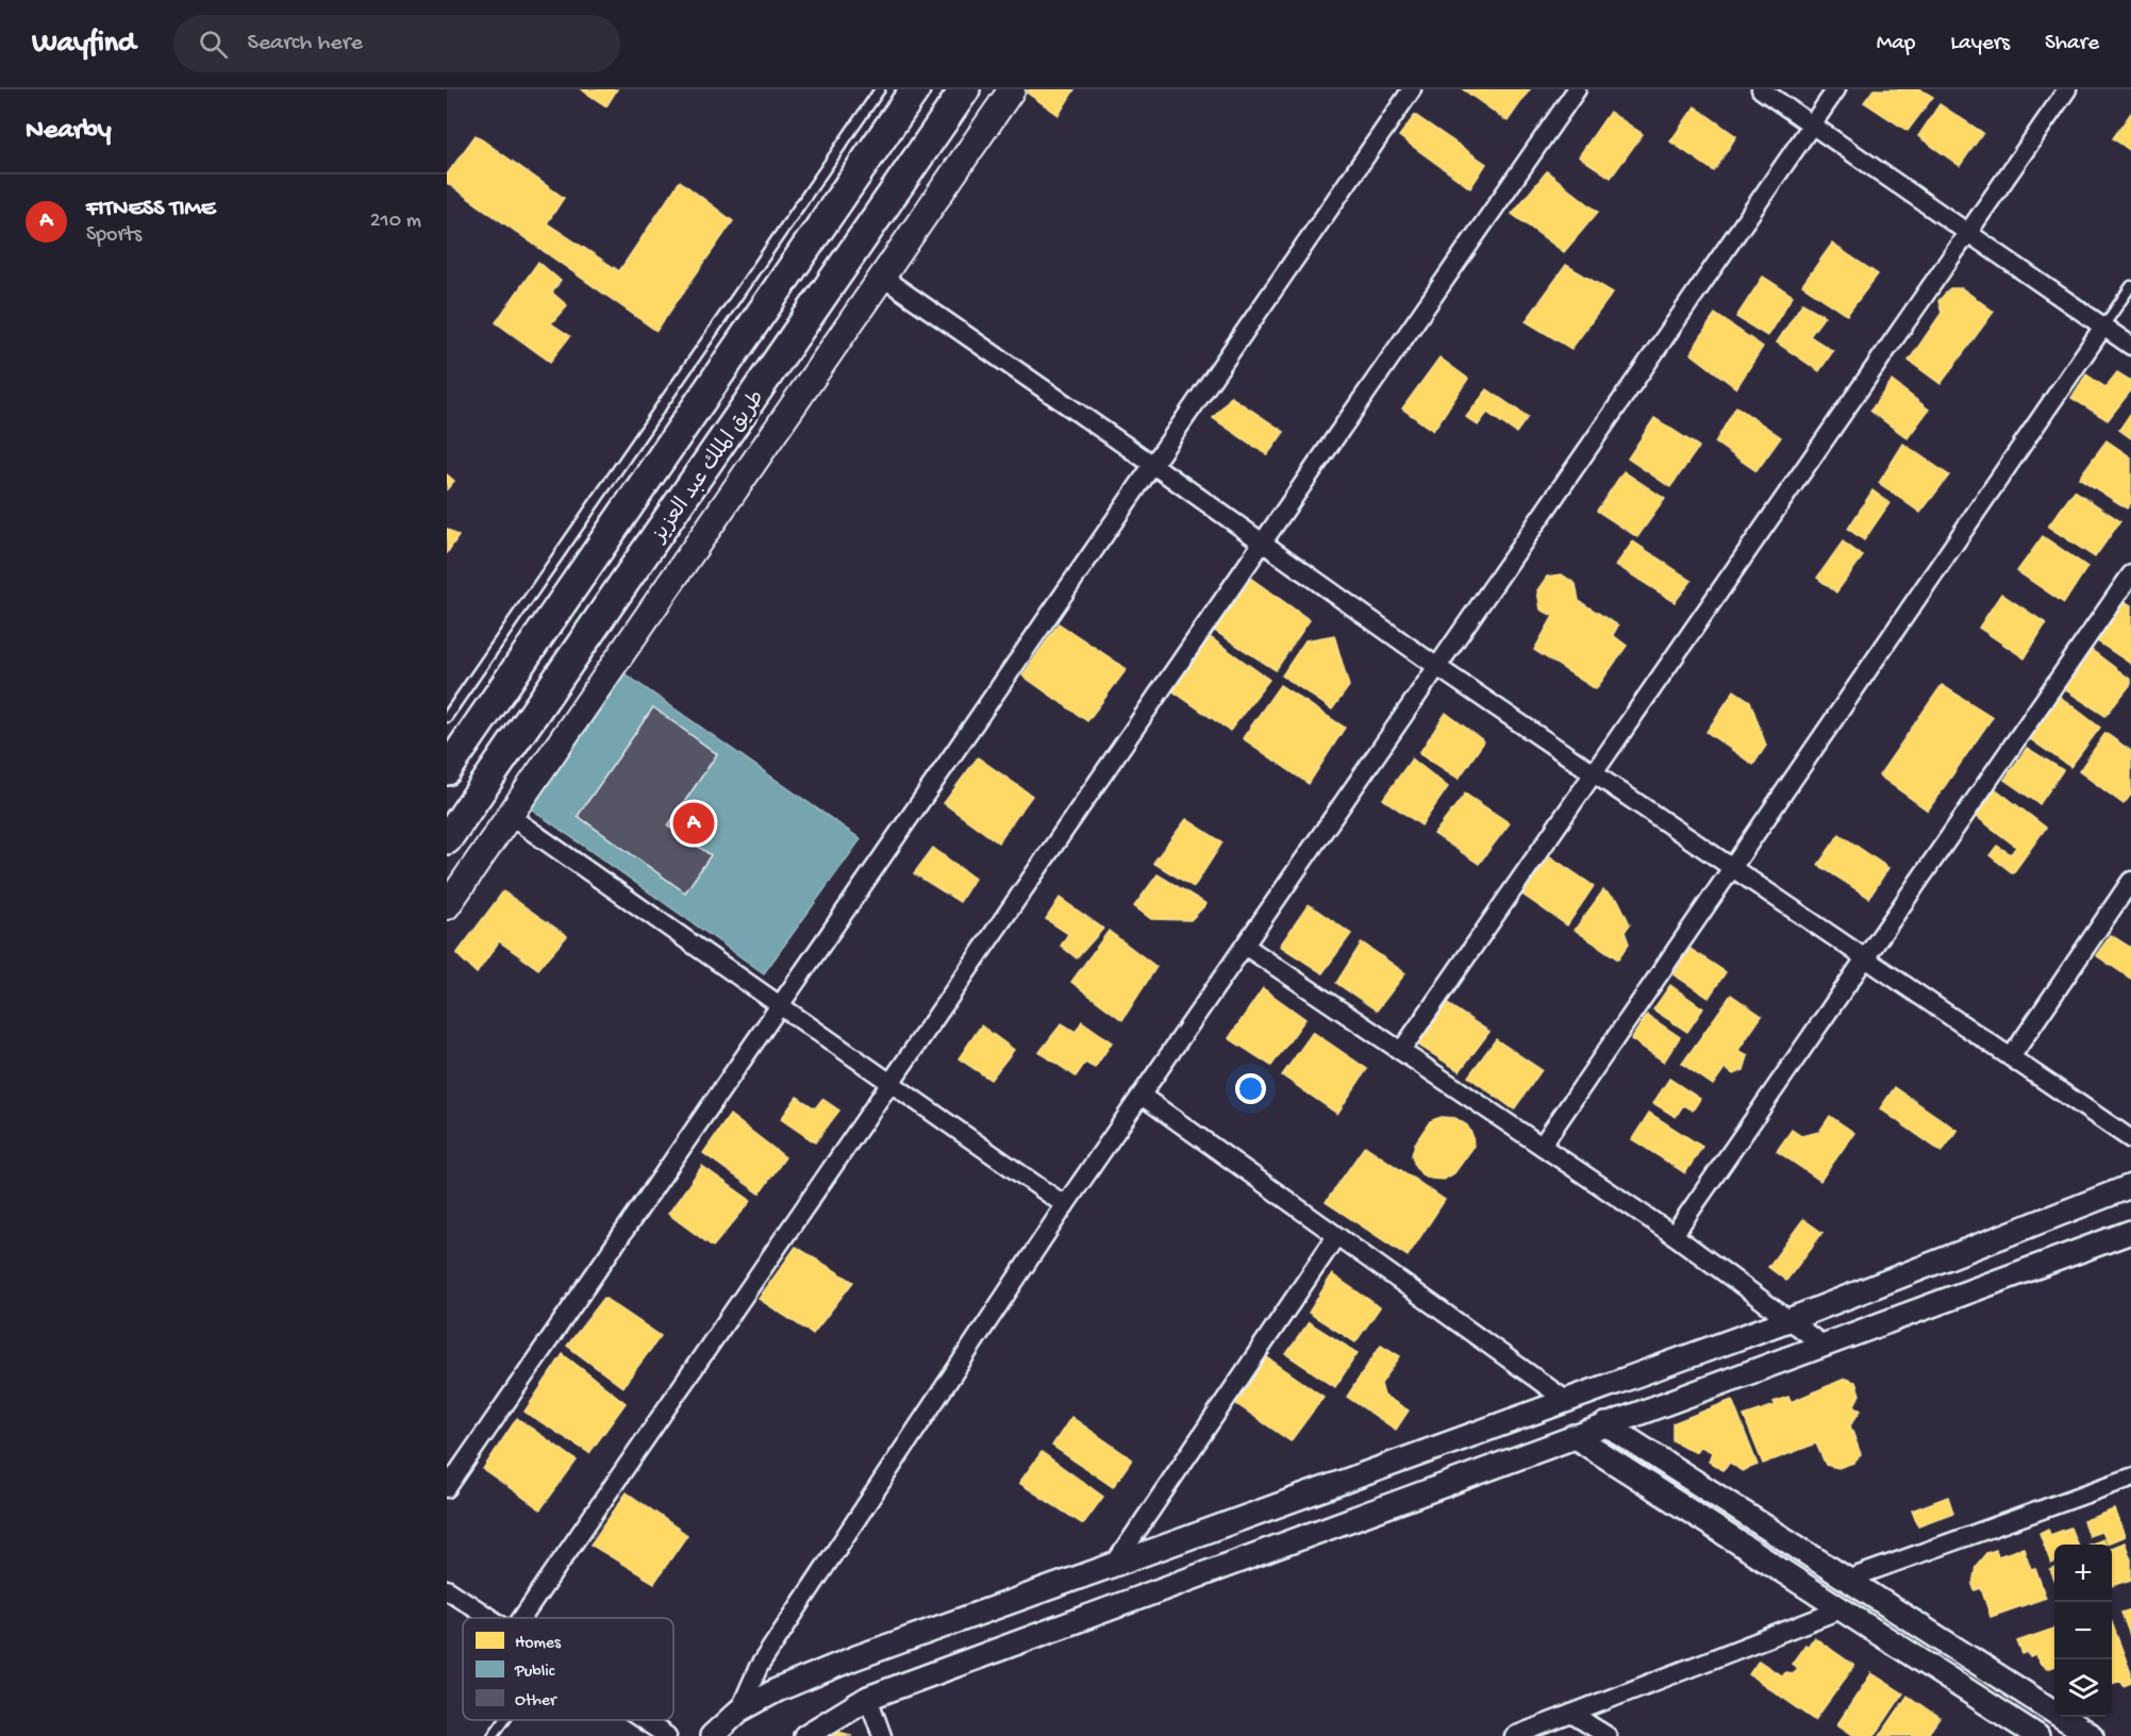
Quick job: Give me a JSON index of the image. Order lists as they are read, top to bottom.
{
  "streets": {
    "main road": ["طريق الملك عبد العزيز"]
  },
  "legend": ["Homes", "Public", "Other"],
  "page": {
    "header": "Wayfind",
    "search": "Search here",
    "nav": ["Map", "Layers", "Share"],
    "heading": "Nearby",
    "list": [
      {
        "mark": "A",
        "name": "FITNESS TIME",
        "note": "Sports",
        "value": "210 m"
      }
    ],
    "pins": "A",
    "map_buttons": ["+", "−"]
  }
}
